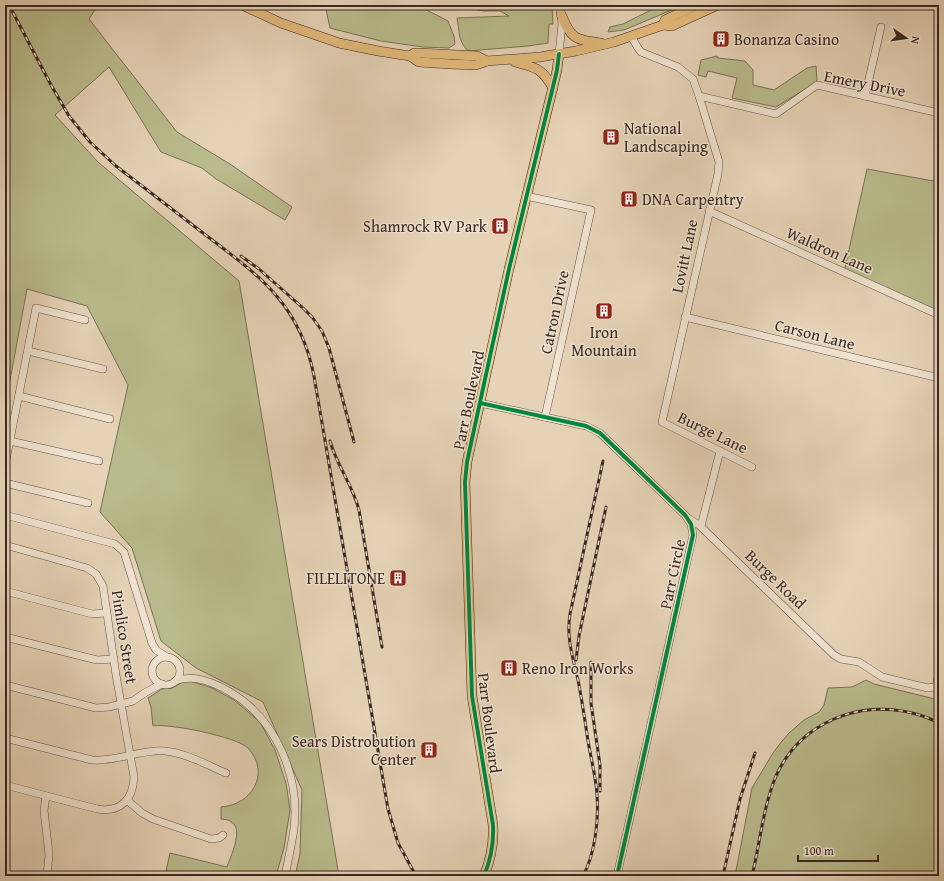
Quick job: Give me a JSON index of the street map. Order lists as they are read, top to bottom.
{
  "streets": {
    "main road": ["Parr Boulevard"],
    "street": [
      "Emery Drive",
      "Waldron Lane",
      "Lovitt Lane",
      "Catron Drive",
      "Carson Lane",
      "Burge Lane",
      "Parr Circle",
      "Burge Road",
      "Pimlico Street"
    ]
  },
  "crossings": [
    ["Emery Drive", "Lovitt Lane"],
    ["Waldron Lane", "Lovitt Lane"],
    ["Lovitt Lane", "Carson Lane"],
    ["Lovitt Lane", "Burge Lane"],
    ["Catron Drive", "Parr Boulevard"],
    ["Catron Drive", "Parr Circle"],
    ["Parr Boulevard", "Parr Circle"],
    ["Parr Circle", "Burge Road"]
  ],
  "places": {
    "building": [
      "Bonanza Casino",
      "National Landscaping",
      "DNA Carpentry",
      "Shamrock RV Park",
      "Iron Mountain",
      "FILELITONE",
      "Reno Iron Works",
      "Sears Distrobution Center"
    ]
  },
  "scale_bar": "100 m",
  "north": "right"
}
